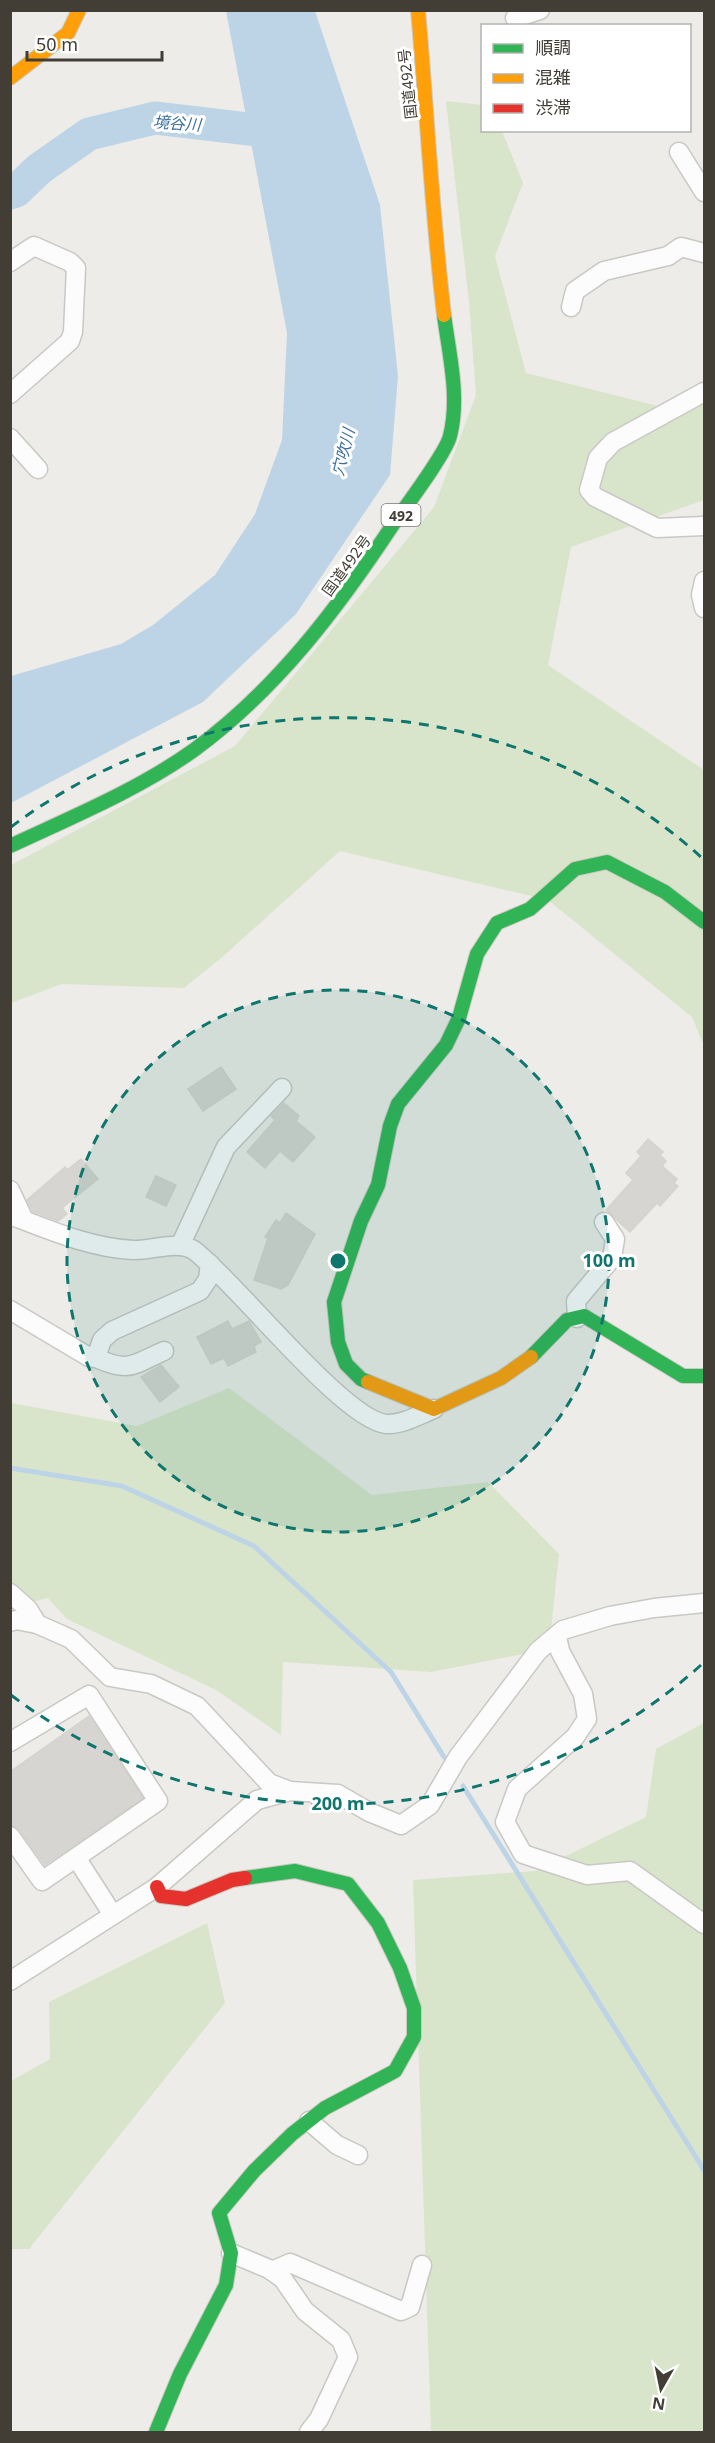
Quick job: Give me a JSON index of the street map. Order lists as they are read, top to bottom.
{
  "streets": {
    "main road": ["国道492号", "492"]
  },
  "water": ["境谷川", "穴吹川"],
  "legend": ["順調", "混雑", "渋滞"],
  "scale_bar": "50 m",
  "north": "bottom",
  "rings": ["100 m", "200 m"]
}
